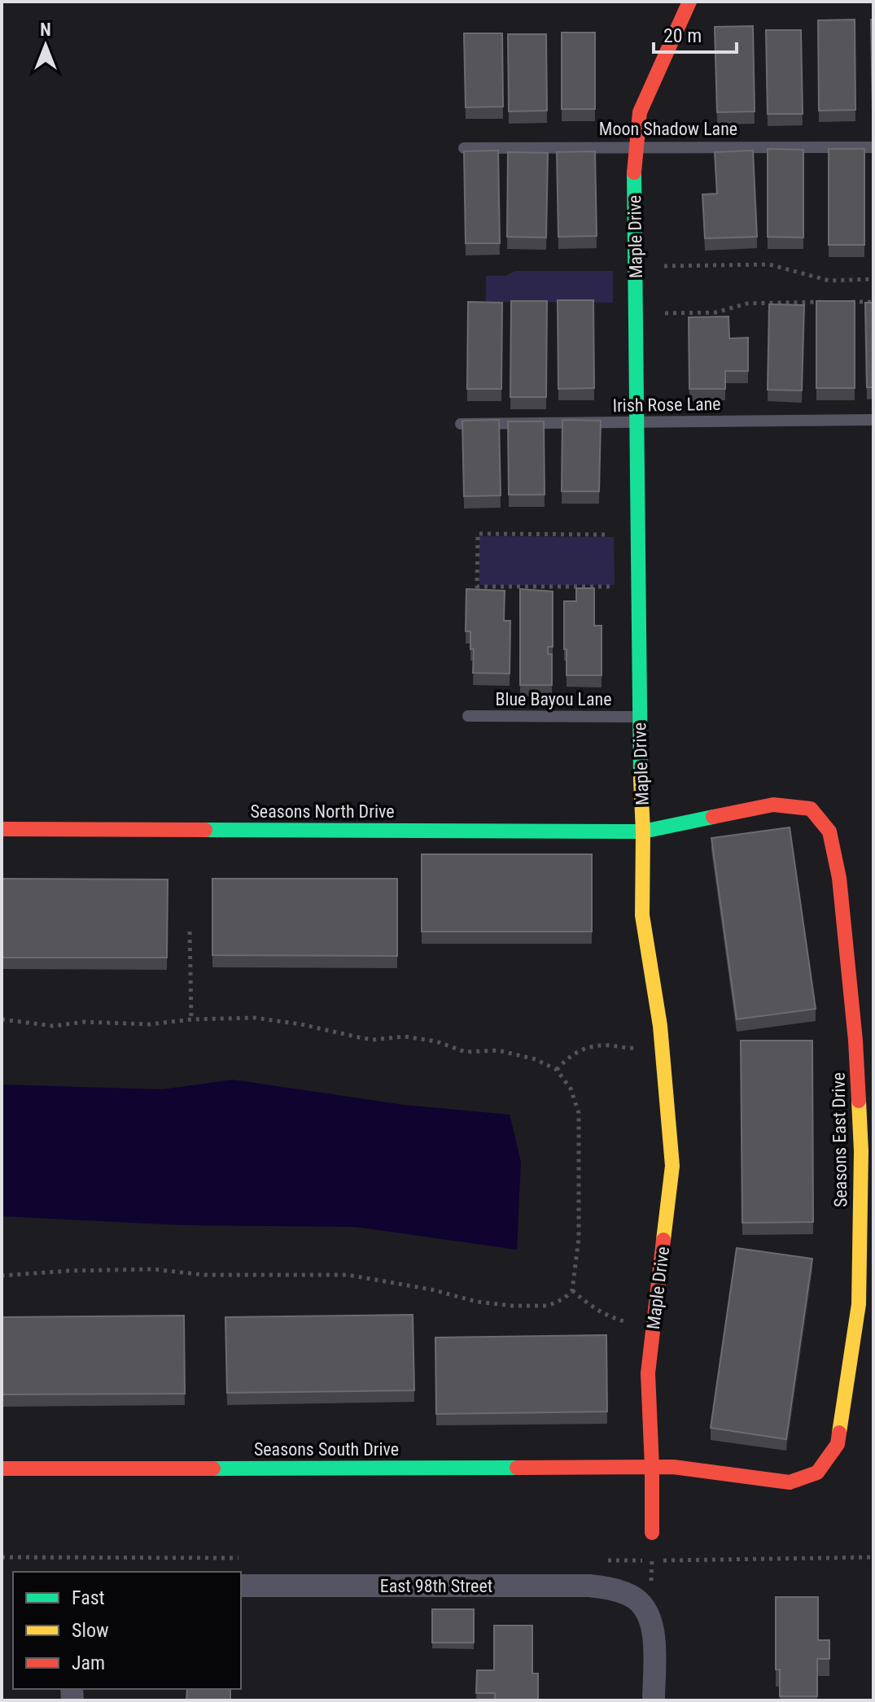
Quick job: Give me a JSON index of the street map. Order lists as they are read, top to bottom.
{
  "streets": {
    "street": [
      "Maple Drive",
      "Seasons North Drive",
      "Seasons East Drive",
      "Seasons South Drive",
      "East 98th Street"
    ],
    "lane": ["Moon Shadow Lane", "Irish Rose Lane", "Blue Bayou Lane"]
  },
  "crossings": [
    ["Moon Shadow Lane", "Maple Drive"],
    ["Maple Drive", "Irish Rose Lane"],
    ["Maple Drive", "Blue Bayou Lane"],
    ["Maple Drive", "Seasons North Drive"],
    ["Maple Drive", "Seasons East Drive"],
    ["Maple Drive", "Seasons South Drive"],
    ["Seasons North Drive", "Seasons East Drive"],
    ["Seasons East Drive", "Seasons South Drive"]
  ],
  "legend": ["Fast", "Slow", "Jam"],
  "scale_bar": "20 m",
  "north": "top"
}
